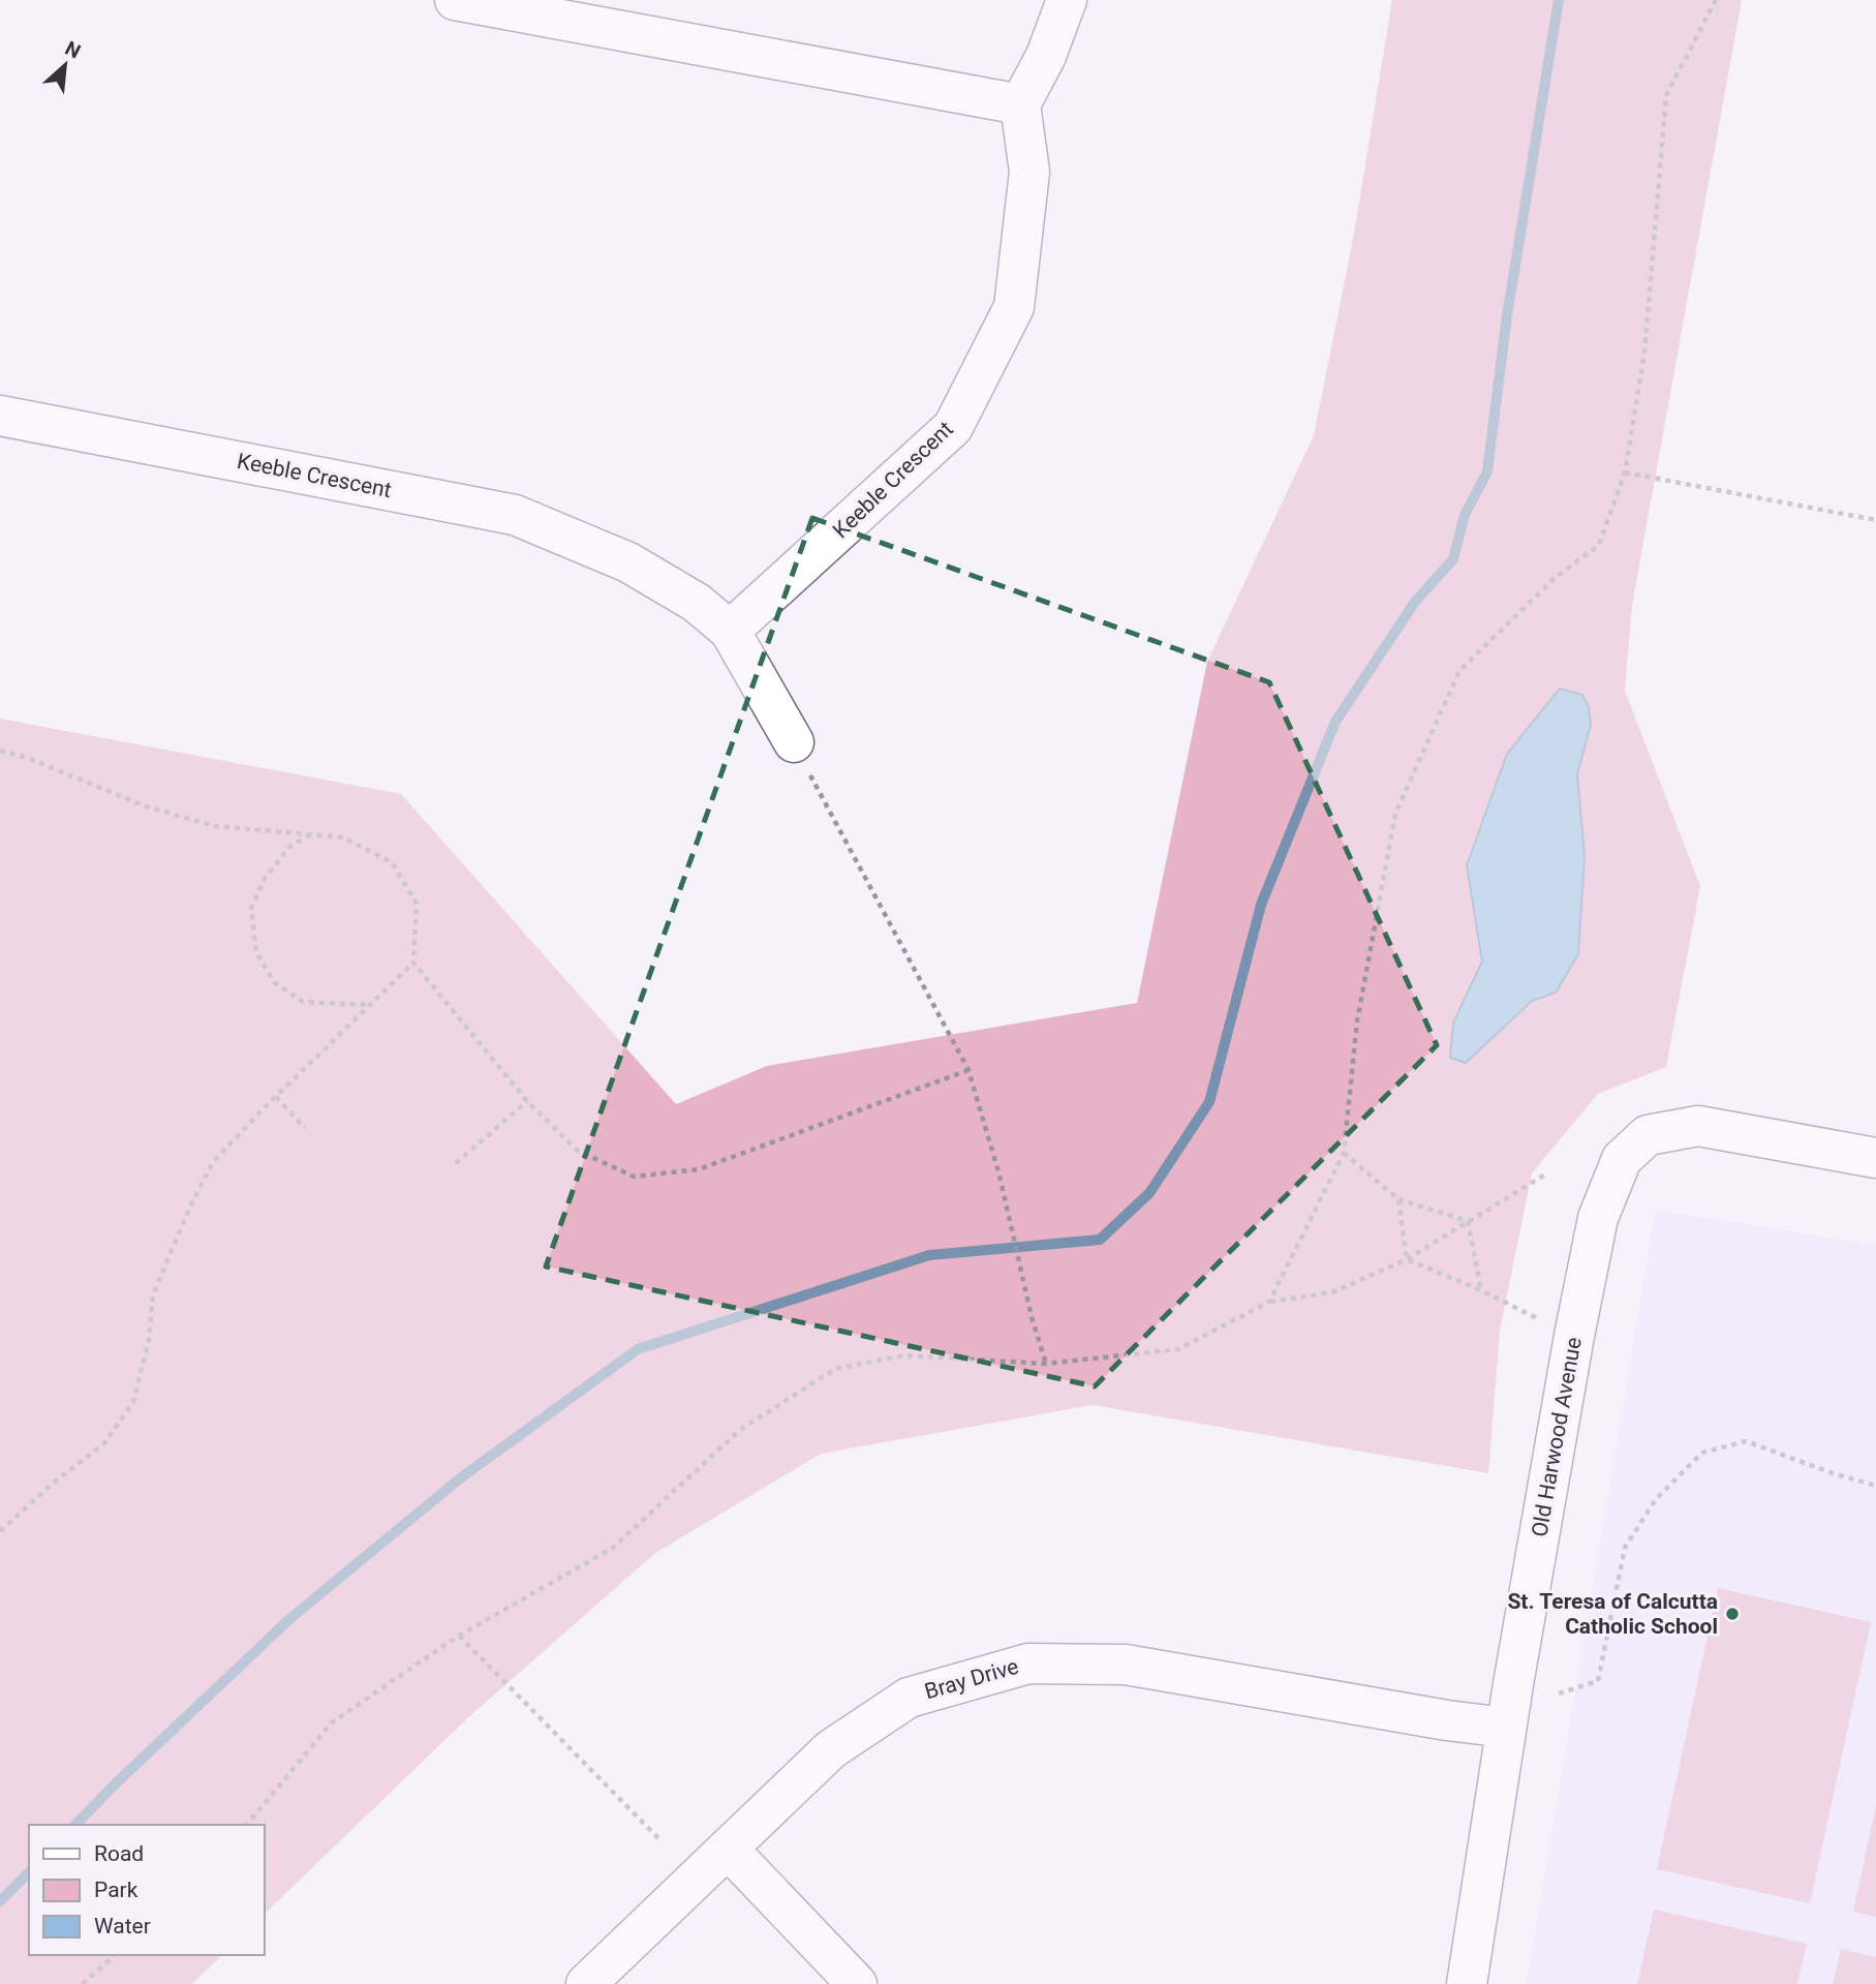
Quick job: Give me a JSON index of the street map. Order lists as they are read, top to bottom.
{
  "streets": {
    "street": ["Keeble Crescent", "Old Harwood Avenue", "Bray Drive"]
  },
  "crossings": [
    ["Old Harwood Avenue", "Bray Drive"]
  ],
  "places": ["St. Teresa of Calcutta Catholic School"],
  "legend": ["Road", "Park", "Water"],
  "north": "top right"
}
